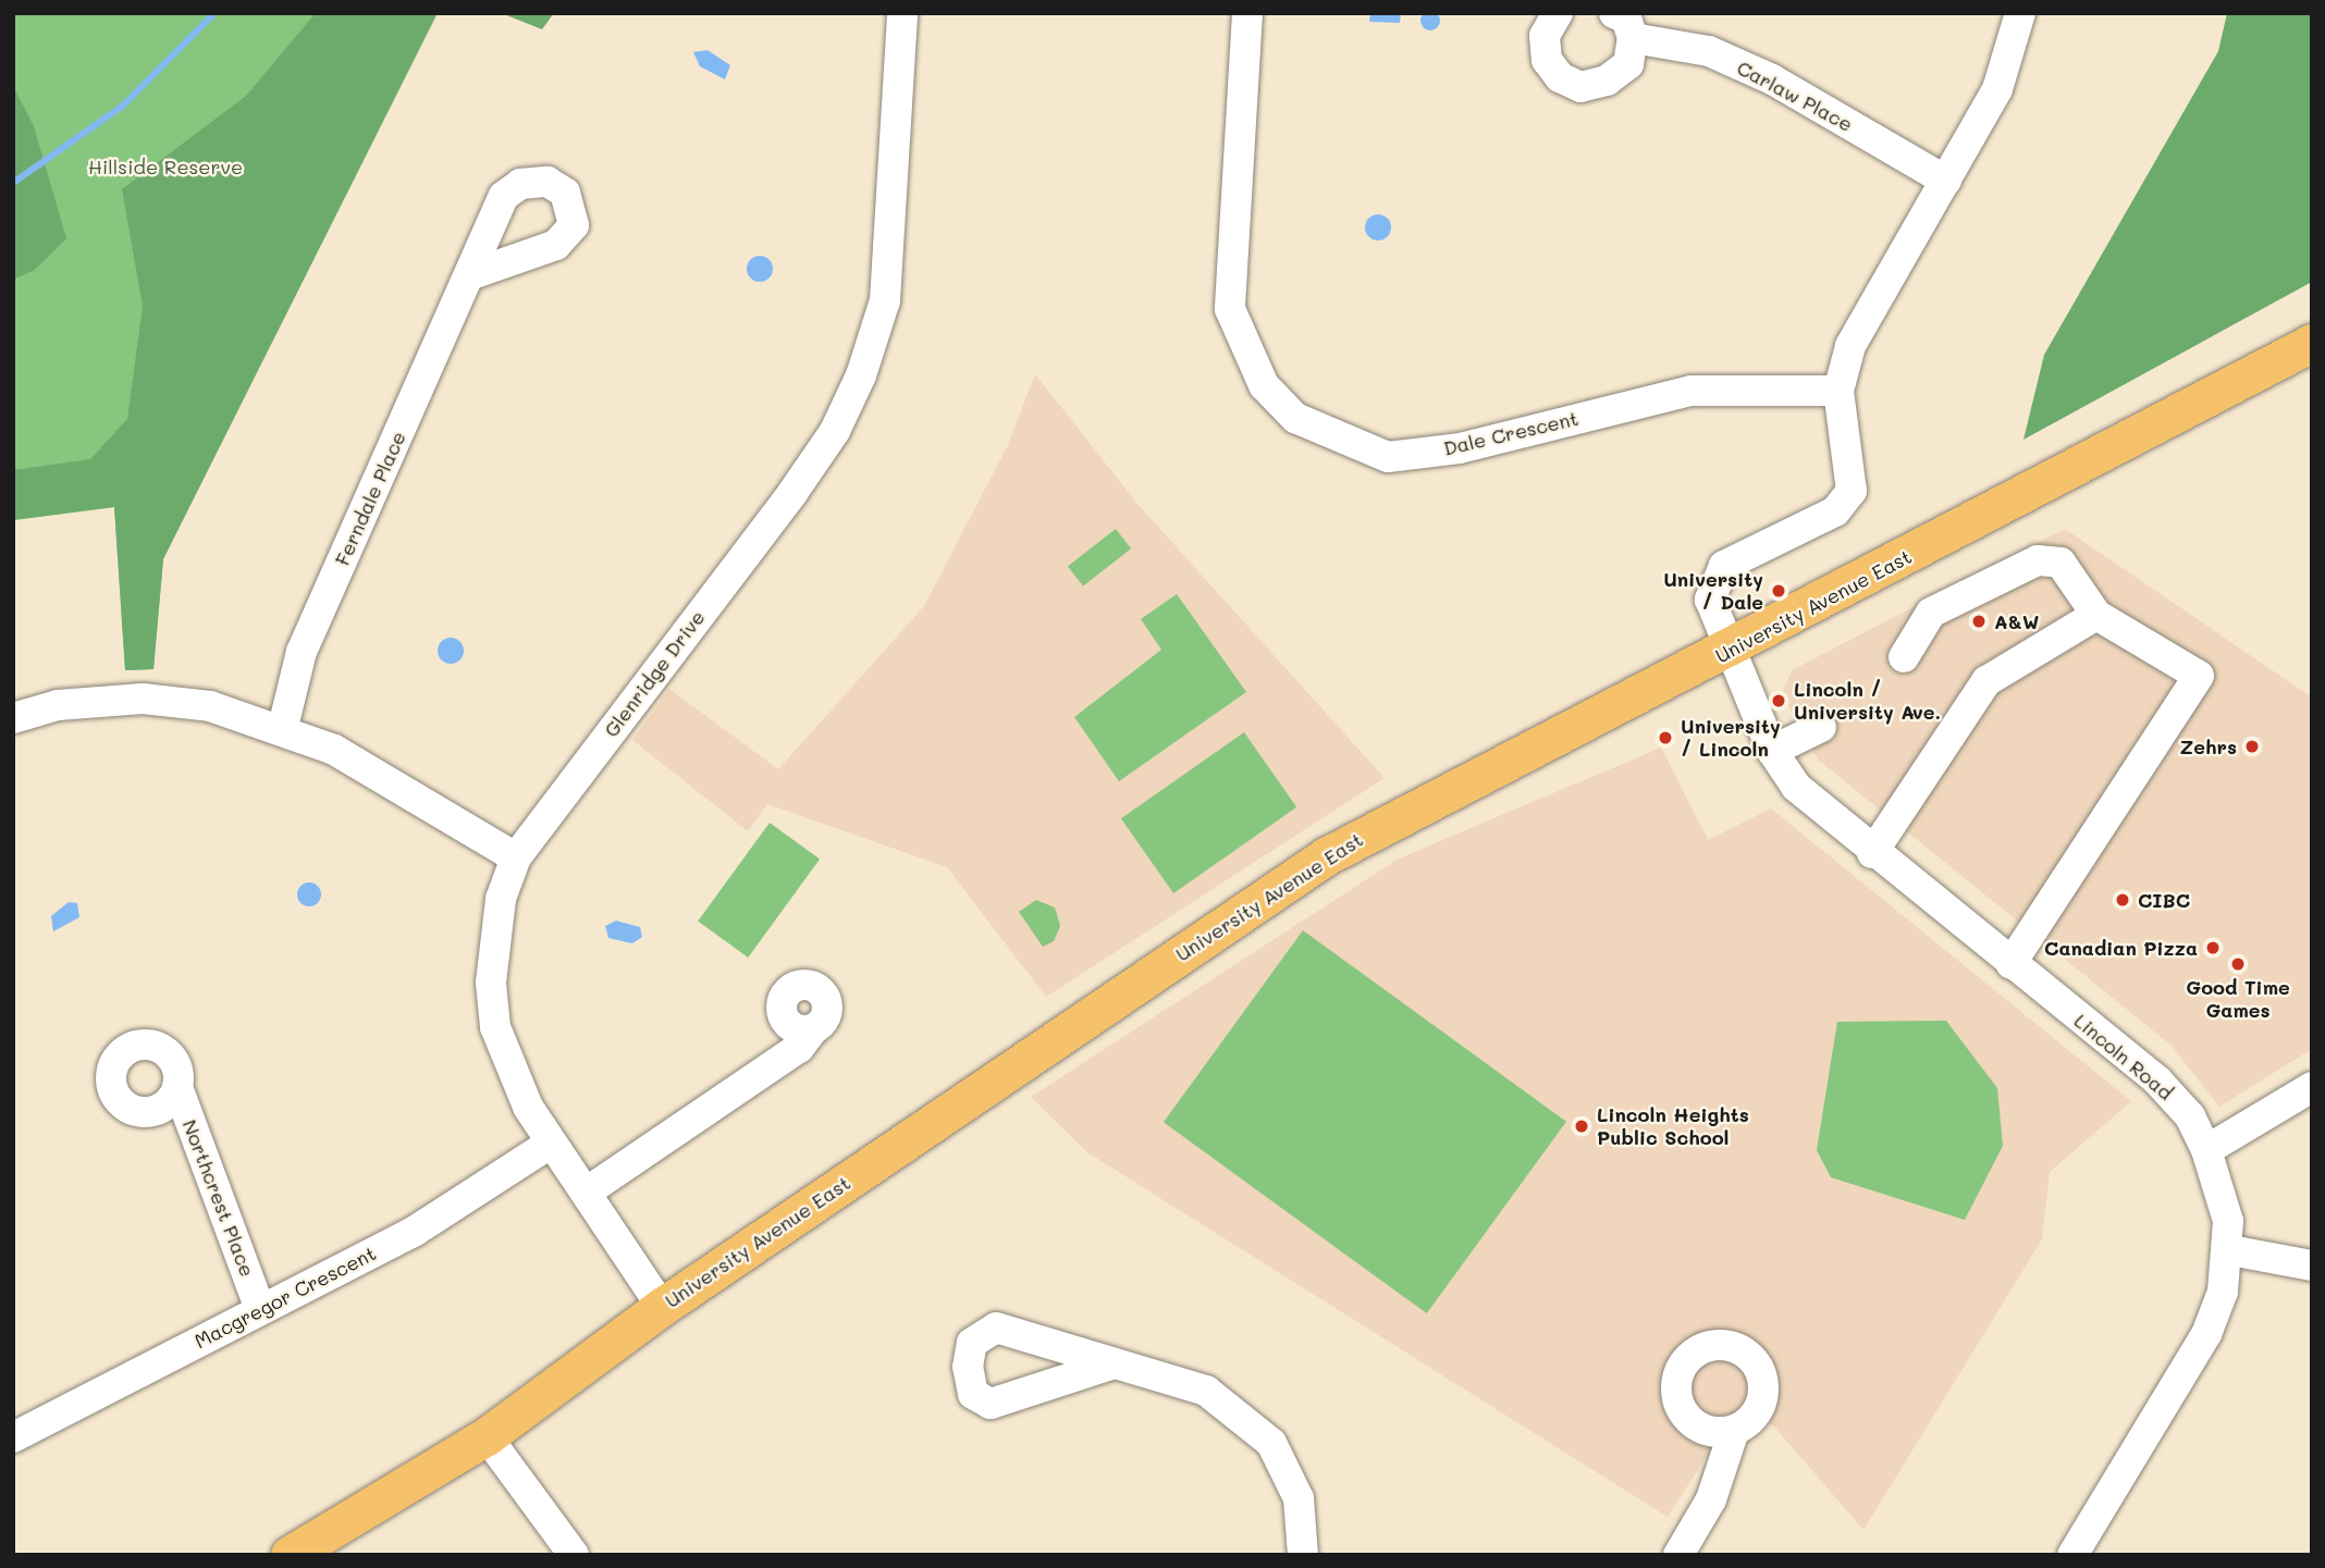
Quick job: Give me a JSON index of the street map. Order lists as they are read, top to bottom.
{
  "streets": {
    "main road": ["University Avenue East"],
    "street": [
      "Carlaw Place",
      "Dale Crescent",
      "Ferndale Place",
      "Glenridge Drive",
      "Lincoln Road",
      "Northcrest Place",
      "Macgregor Crescent"
    ]
  },
  "crossings": [
    ["University Avenue East", "Glenridge Drive"],
    ["University Avenue East", "Lincoln Road"],
    ["Glenridge Drive", "Macgregor Crescent"],
    ["Northcrest Place", "Macgregor Crescent"]
  ],
  "parks": ["Hillside Reserve"],
  "places": [
    "University / Dale",
    "A&W",
    "Lincoln / University Ave.",
    "University / Lincoln",
    "Zehrs",
    "CIBC",
    "Canadian Pizza",
    "Good Time Games",
    "Lincoln Heights Public School"
  ]
}
